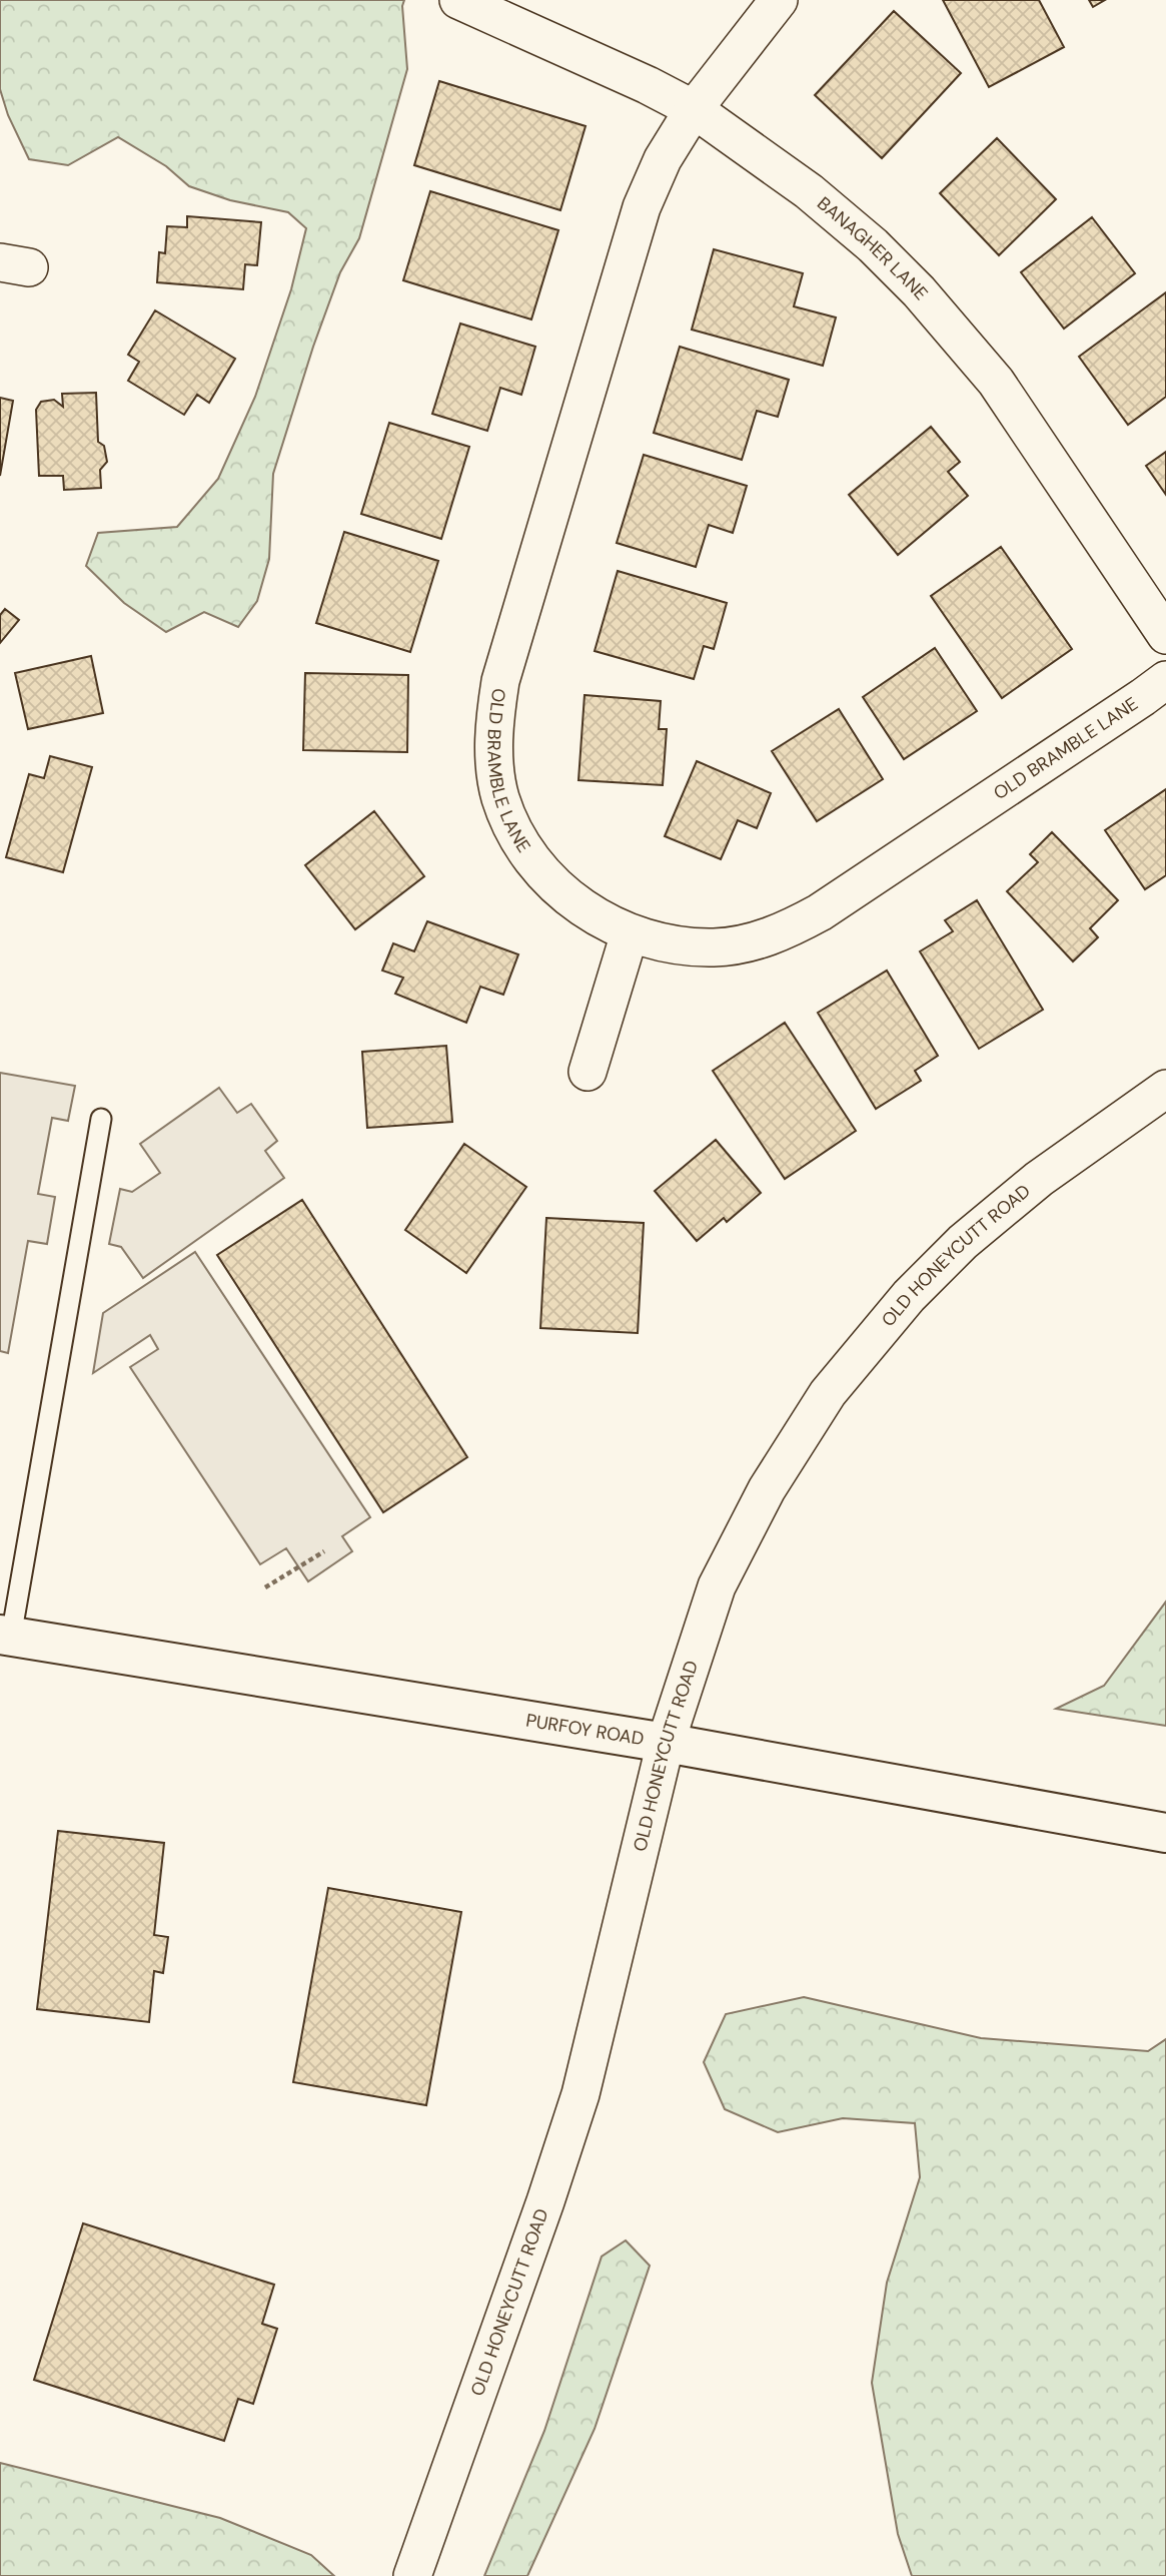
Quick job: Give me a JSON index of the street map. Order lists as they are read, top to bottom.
{
  "streets": {
    "street": [
      "BANAGHER LANE",
      "OLD BRAMBLE LANE",
      "OLD HONEYCUTT ROAD",
      "PURFOY ROAD"
    ]
  },
  "crossings": [
    ["BANAGHER LANE", "OLD BRAMBLE LANE"],
    ["OLD HONEYCUTT ROAD", "PURFOY ROAD"]
  ]
}
